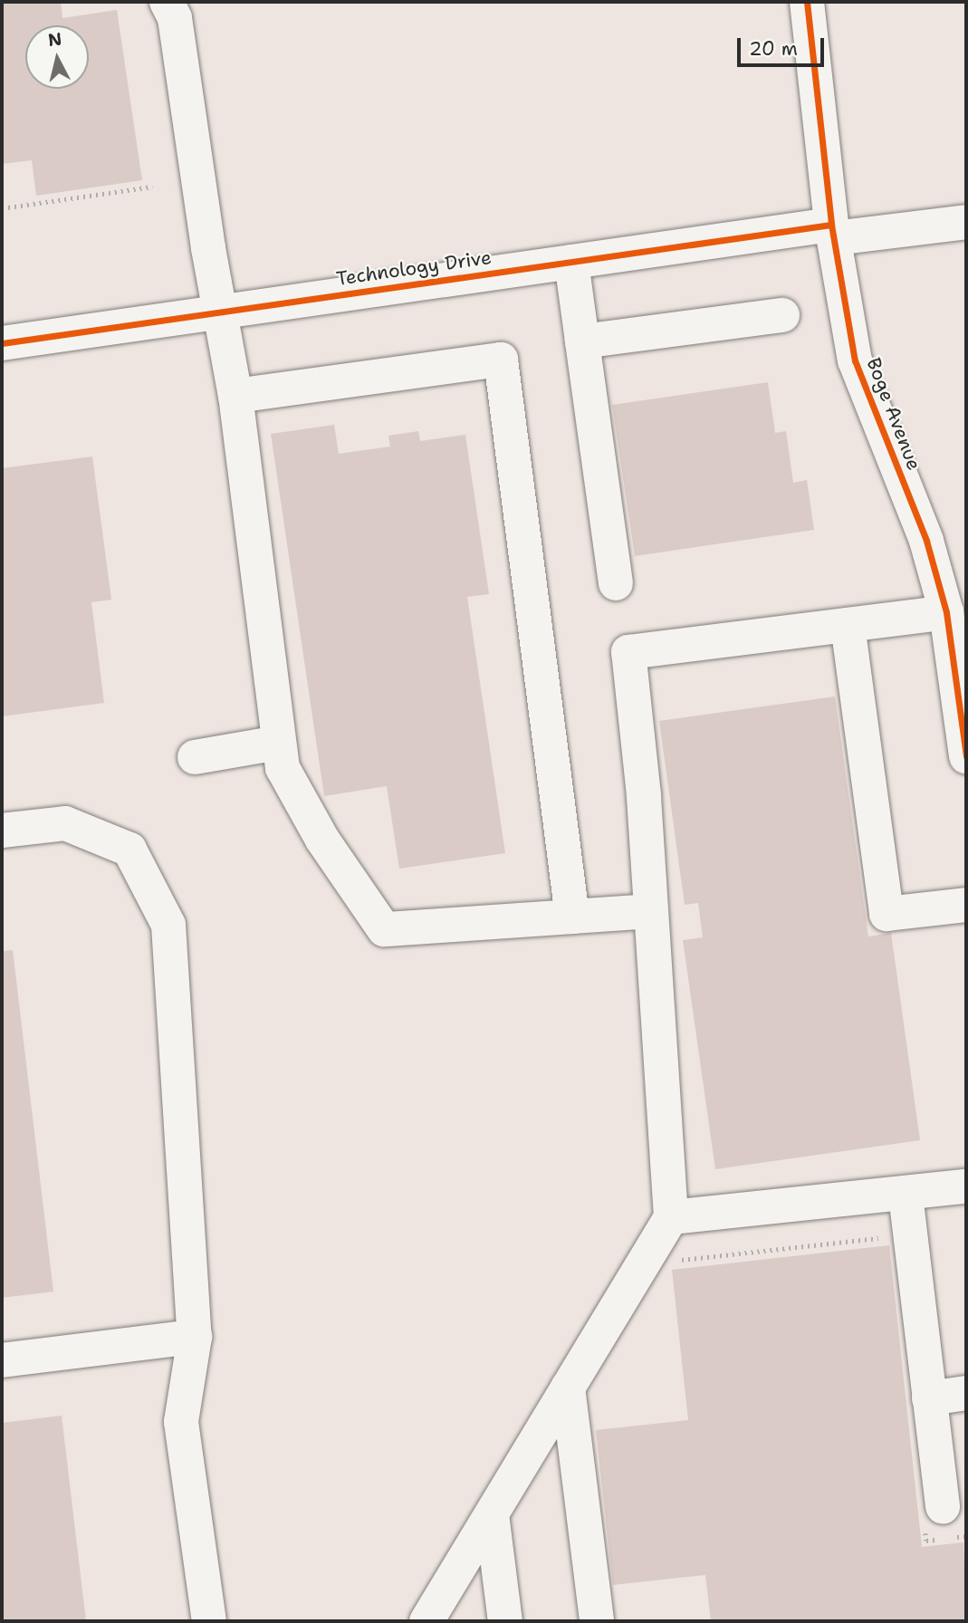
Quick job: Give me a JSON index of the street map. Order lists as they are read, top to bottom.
{
  "streets": {
    "street": ["Technology Drive", "Boge Avenue"]
  },
  "crossings": [
    ["Technology Drive", "Boge Avenue"]
  ],
  "scale_bar": "20 m",
  "north": "top"
}
